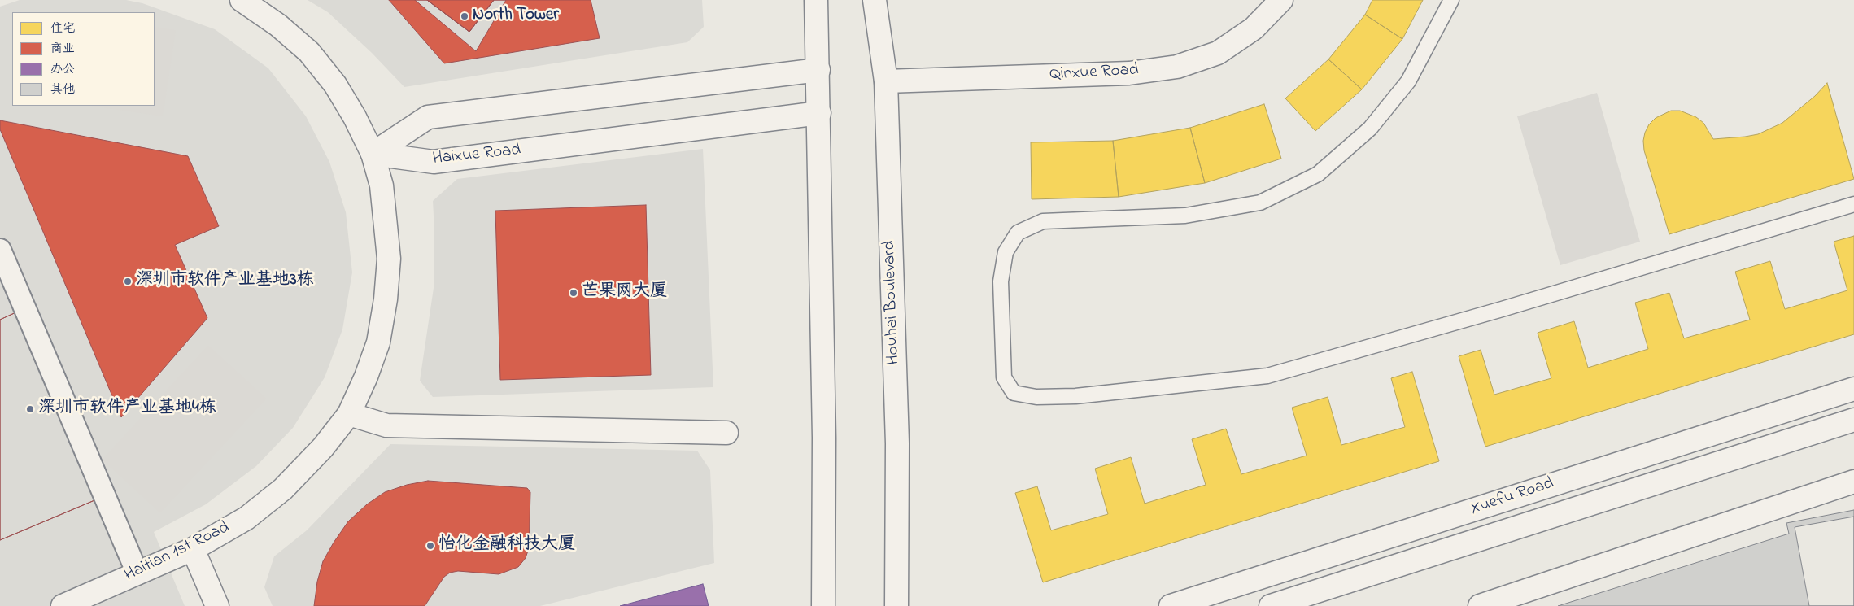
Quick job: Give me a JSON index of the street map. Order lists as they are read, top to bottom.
{
  "streets": {
    "street": [
      "Qinxue Road",
      "Haixue Road",
      "Houhai Boulevard",
      "Xuefu Road",
      "Haitian 1st Road"
    ]
  },
  "crossings": [
    ["Qinxue Road", "Houhai Boulevard"],
    ["Haixue Road", "Haitian 1st Road"]
  ],
  "places": [
    "North Tower",
    "深圳市软件产业基地3栋",
    "芒果网大厦",
    "深圳市软件产业基地4栋",
    "怡化金融科技大厦"
  ],
  "legend": [
    "住宅",
    "商业",
    "办公",
    "其他"
  ]
}
